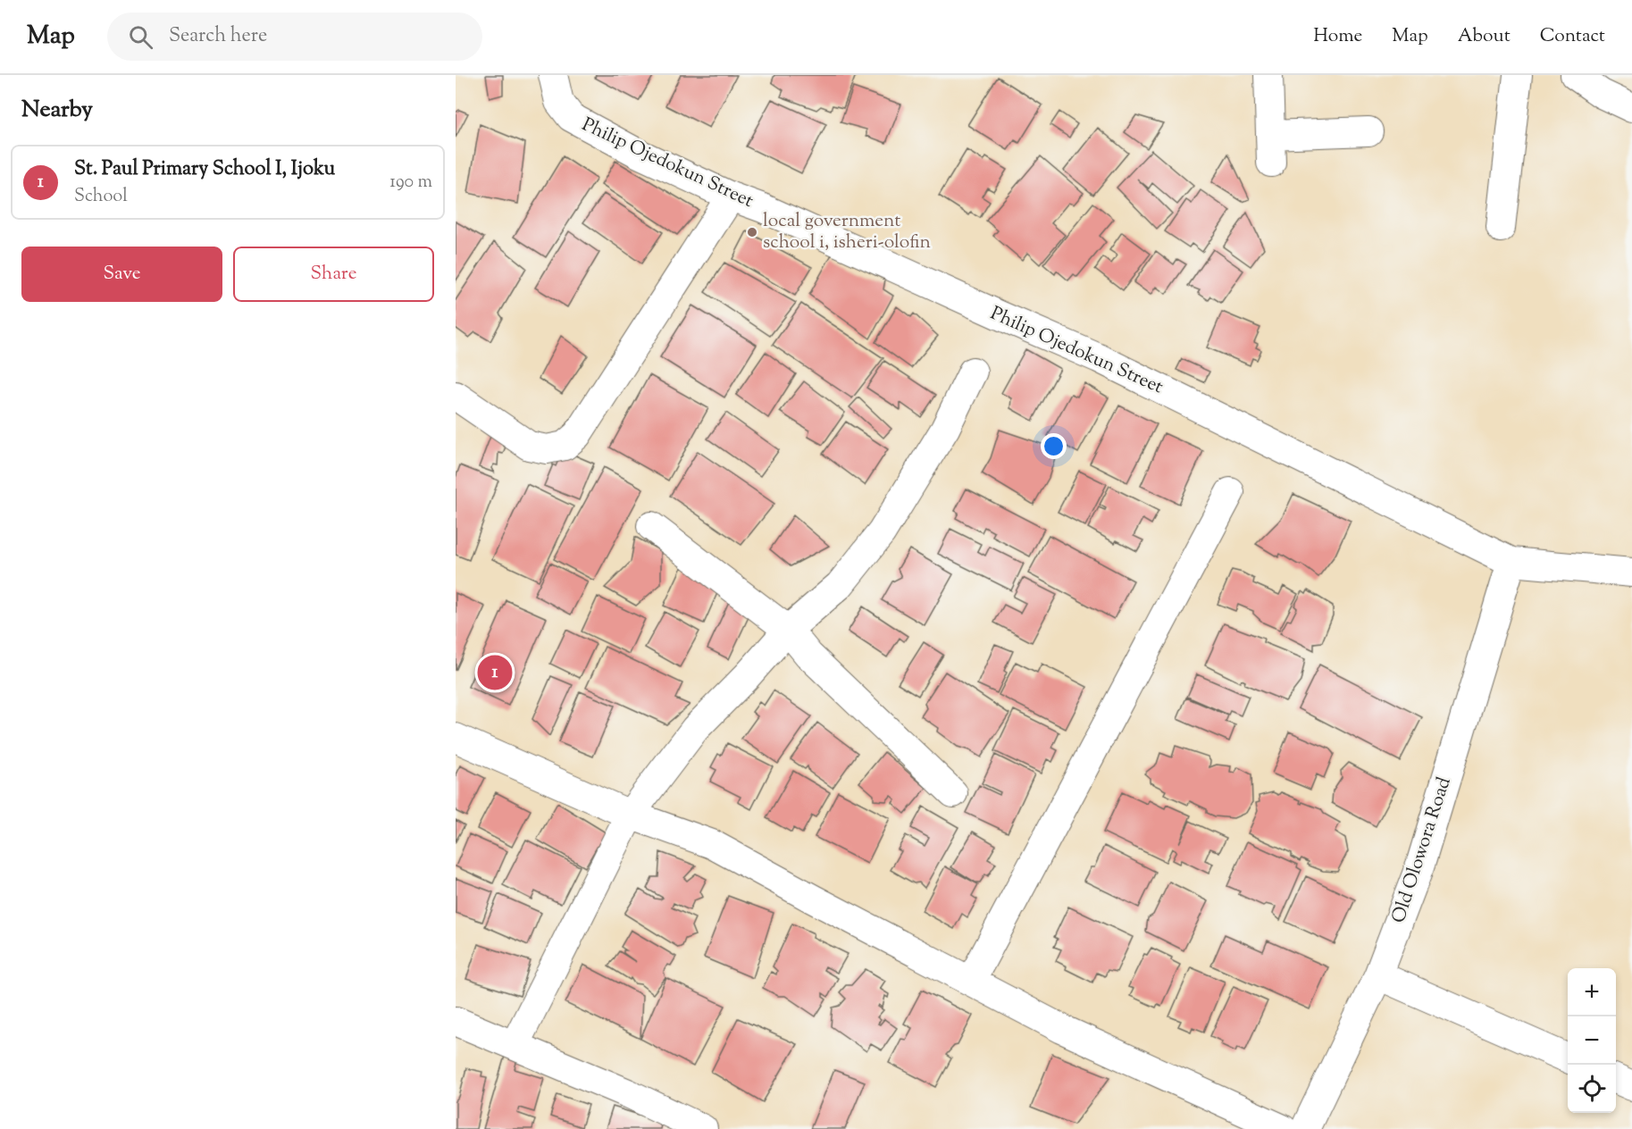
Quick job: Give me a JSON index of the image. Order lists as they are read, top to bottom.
{
  "streets": {
    "street": ["Philip Ojedokun Street", "Old Olowora Road"]
  },
  "crossings": [
    ["Philip Ojedokun Street", "Old Olowora Road"]
  ],
  "places": ["local government school i, isheri-olofin"],
  "page": {
    "header": "Map",
    "search": "Search here",
    "nav": [
      "Home",
      "Map",
      "About",
      "Contact"
    ],
    "heading": "Nearby",
    "list": [
      {
        "mark": "1",
        "name": "St. Paul Primary School I, Ijoku",
        "note": "School",
        "value": "190 m"
      }
    ],
    "buttons": ["Save", "Share"],
    "pins": "1",
    "map_buttons": ["+", "−"]
  }
}
